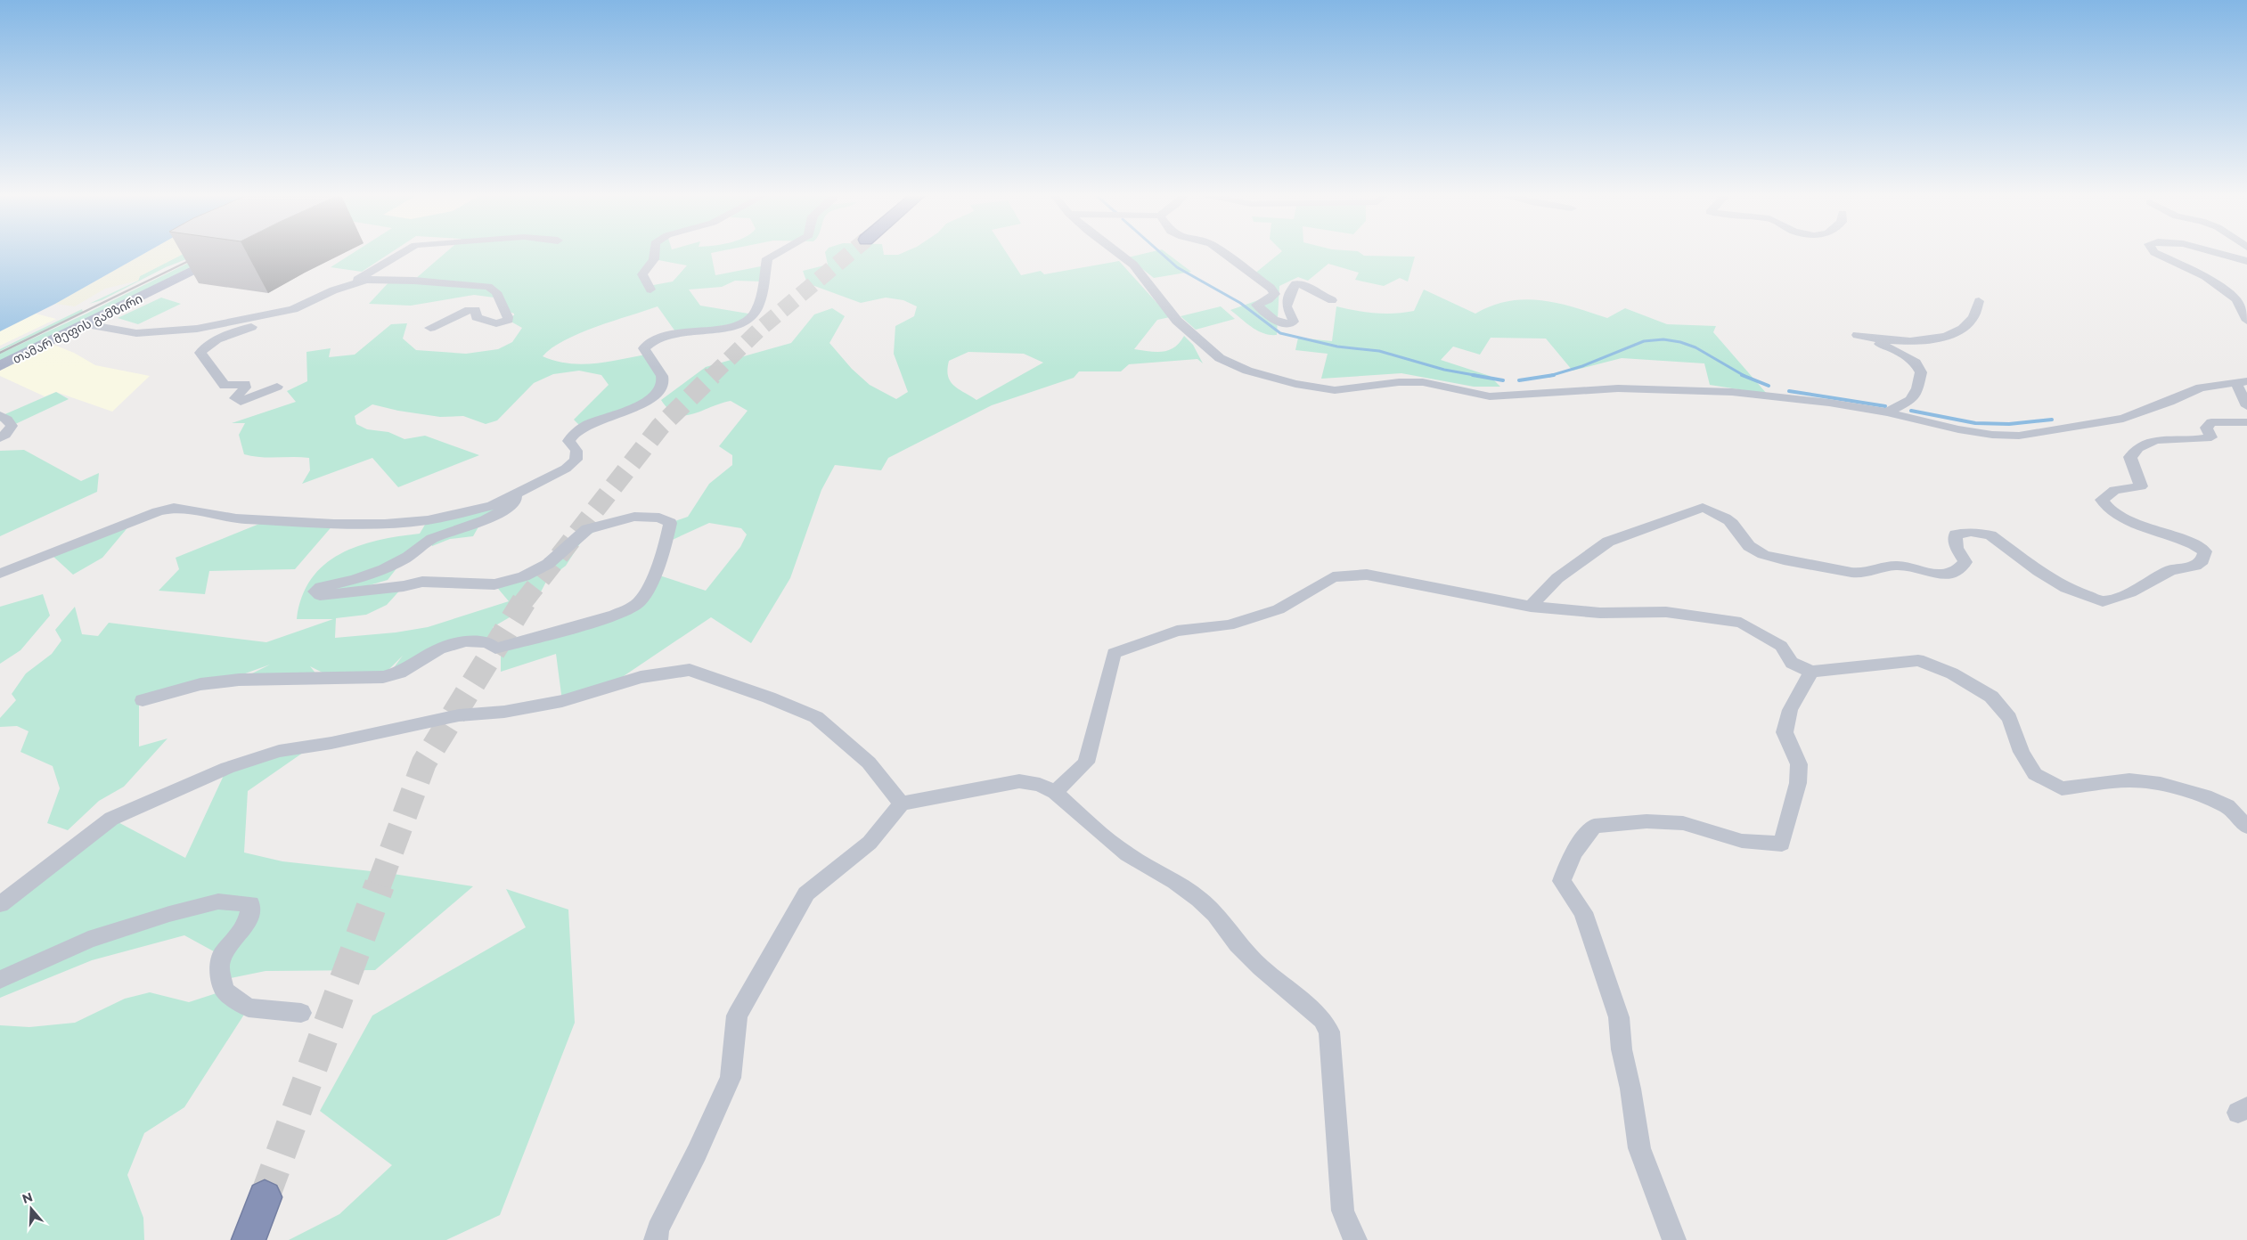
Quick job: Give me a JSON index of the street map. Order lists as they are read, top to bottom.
{
  "streets": {
    "main road": ["თამარ მეფის გამზირი"]
  },
  "north": "top"
}
